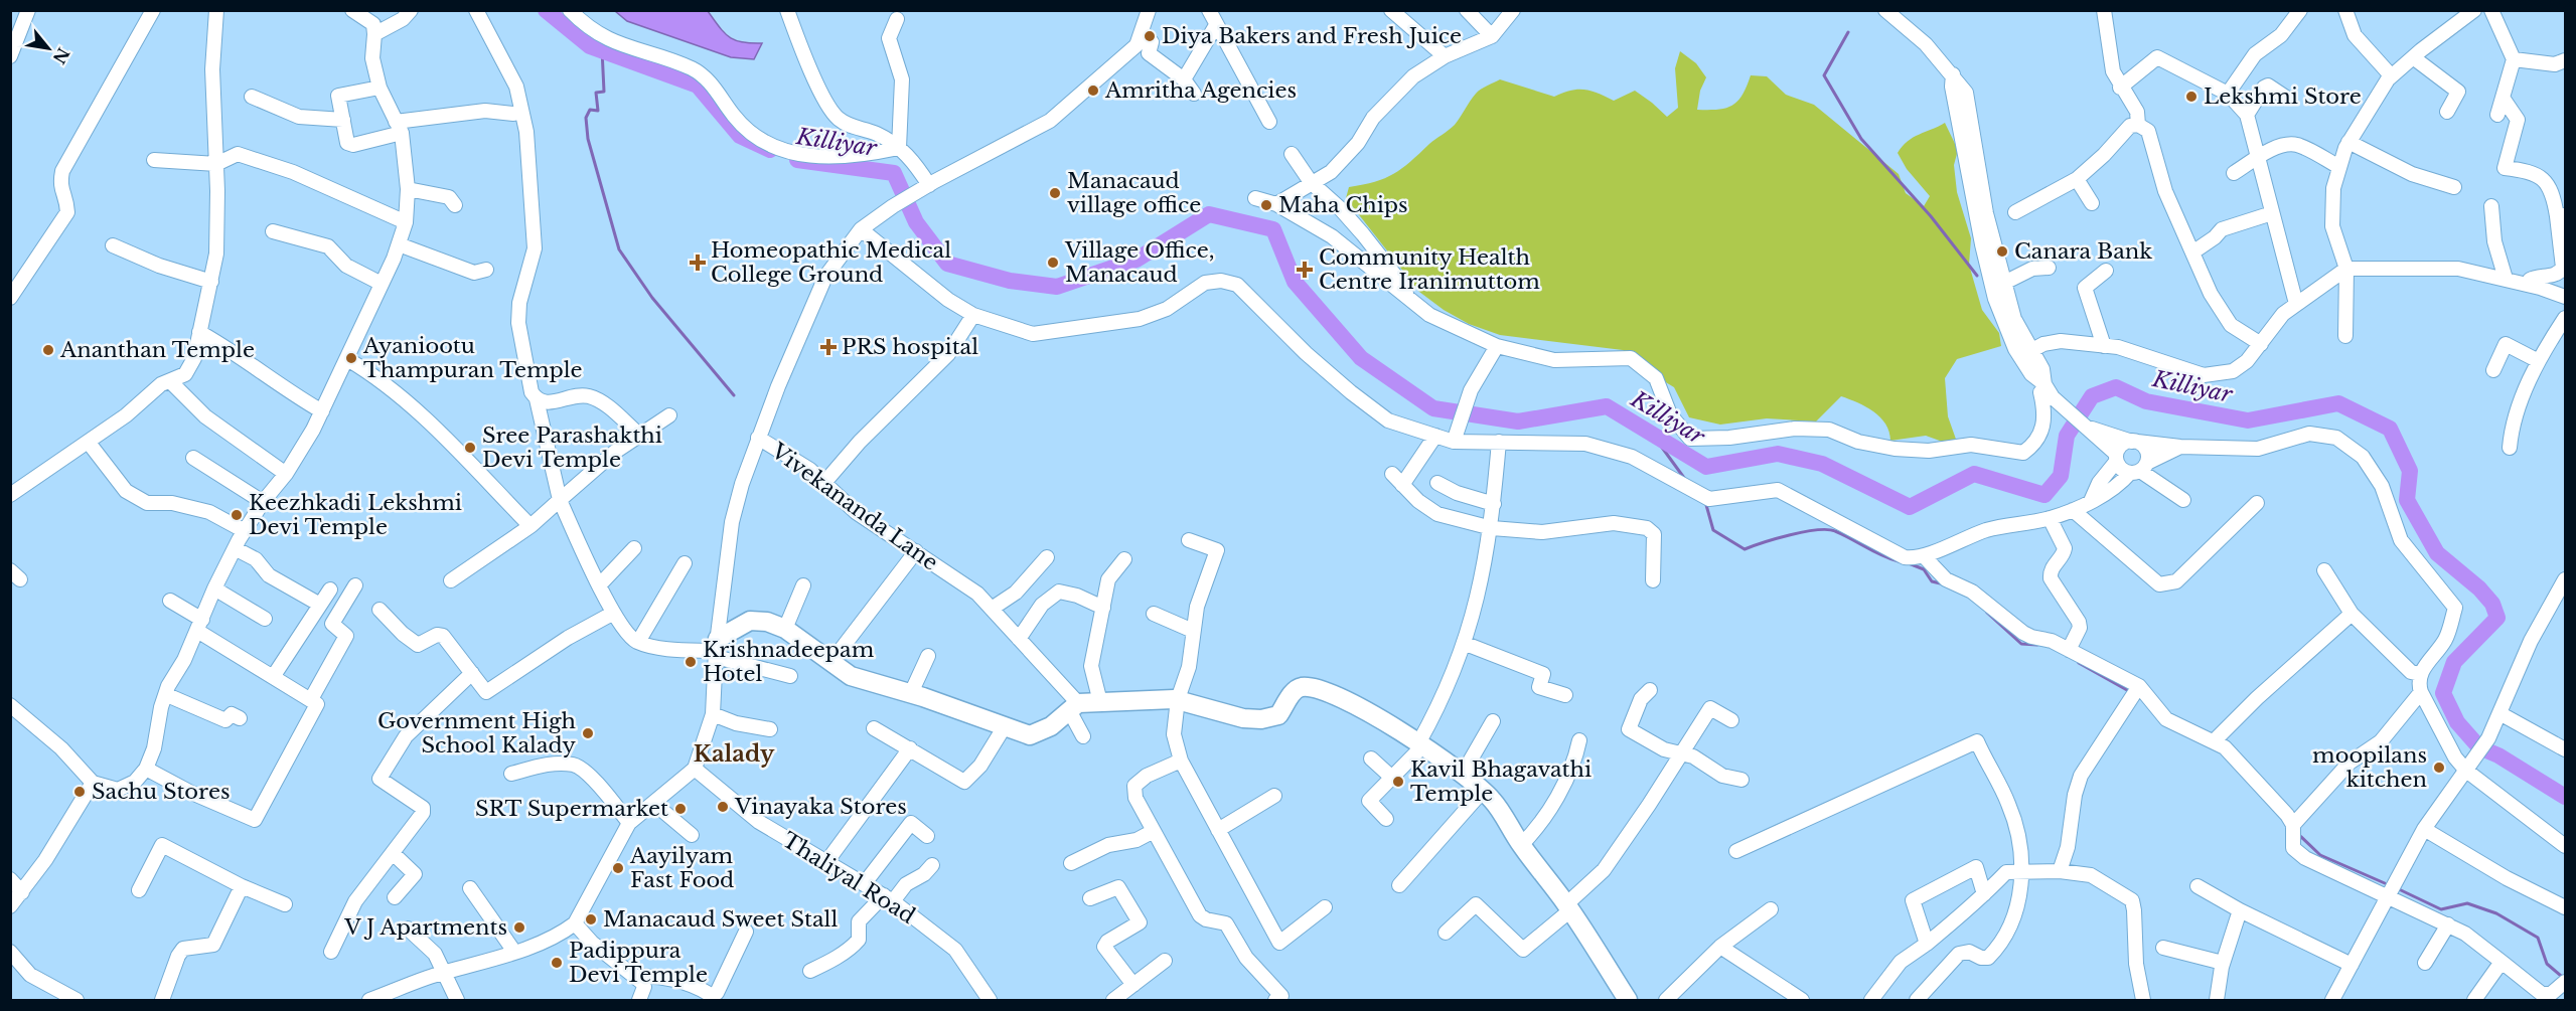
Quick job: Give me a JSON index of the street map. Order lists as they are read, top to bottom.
{
  "streets": {
    "street": ["Vivekananda Lane", "Thaliyal Road"]
  },
  "districts": ["Kalady"],
  "water": ["Killiyar"],
  "places": {
    "other": [
      "Diya Bakers and Fresh Juice",
      "Amritha Agencies",
      "Lekshmi Store",
      "Manacaud village office",
      "Maha Chips",
      "Canara Bank",
      "Village Office, Manacaud",
      "Ananthan Temple",
      "Ayaniootu Thampuran Temple",
      "Sree Parashakthi Devi Temple",
      "Keezhkadi Lekshmi Devi Temple",
      "Krishnadeepam Hotel",
      "Government High School Kalady",
      "moopilans kitchen",
      "Kavil Bhagavathi Temple",
      "Sachu Stores",
      "Vinayaka Stores",
      "SRT Supermarket",
      "Aayilyam Fast Food",
      "Manacaud Sweet Stall",
      "V J Apartments",
      "Padippura Devi Temple"
    ],
    "health": ["Homeopathic Medical College Ground", "Community Health Centre Iranimuttom", "PRS hospital"]
  },
  "north": "bottom right"
}
